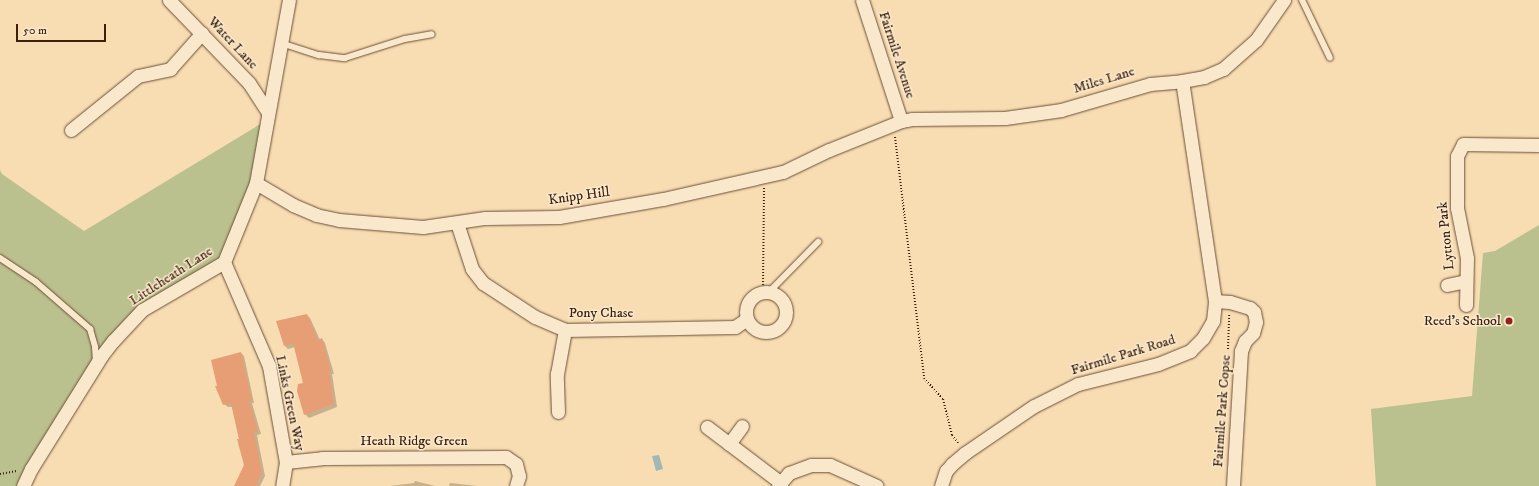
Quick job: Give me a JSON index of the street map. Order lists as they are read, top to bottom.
{
  "streets": {
    "street": [
      "Water Lane",
      "Fairmile Avenue",
      "Miles Lane",
      "Knipp Hill",
      "Lytton Park",
      "Littleheath Lane",
      "Pony Chase",
      "Fairmile Park Road",
      "Links Green Way",
      "Fairmile Park Copse",
      "Heath Ridge Green"
    ]
  },
  "crossings": [
    ["Water Lane", "Littleheath Lane"],
    ["Fairmile Avenue", "Miles Lane"],
    ["Fairmile Avenue", "Knipp Hill"],
    ["Miles Lane", "Knipp Hill"],
    ["Miles Lane", "Fairmile Park Road"],
    ["Knipp Hill", "Littleheath Lane"],
    ["Knipp Hill", "Pony Chase"],
    ["Littleheath Lane", "Links Green Way"],
    ["Fairmile Park Road", "Fairmile Park Copse"],
    ["Links Green Way", "Heath Ridge Green"]
  ],
  "places": ["Reed's School"],
  "scale_bar": "50 m"
}
